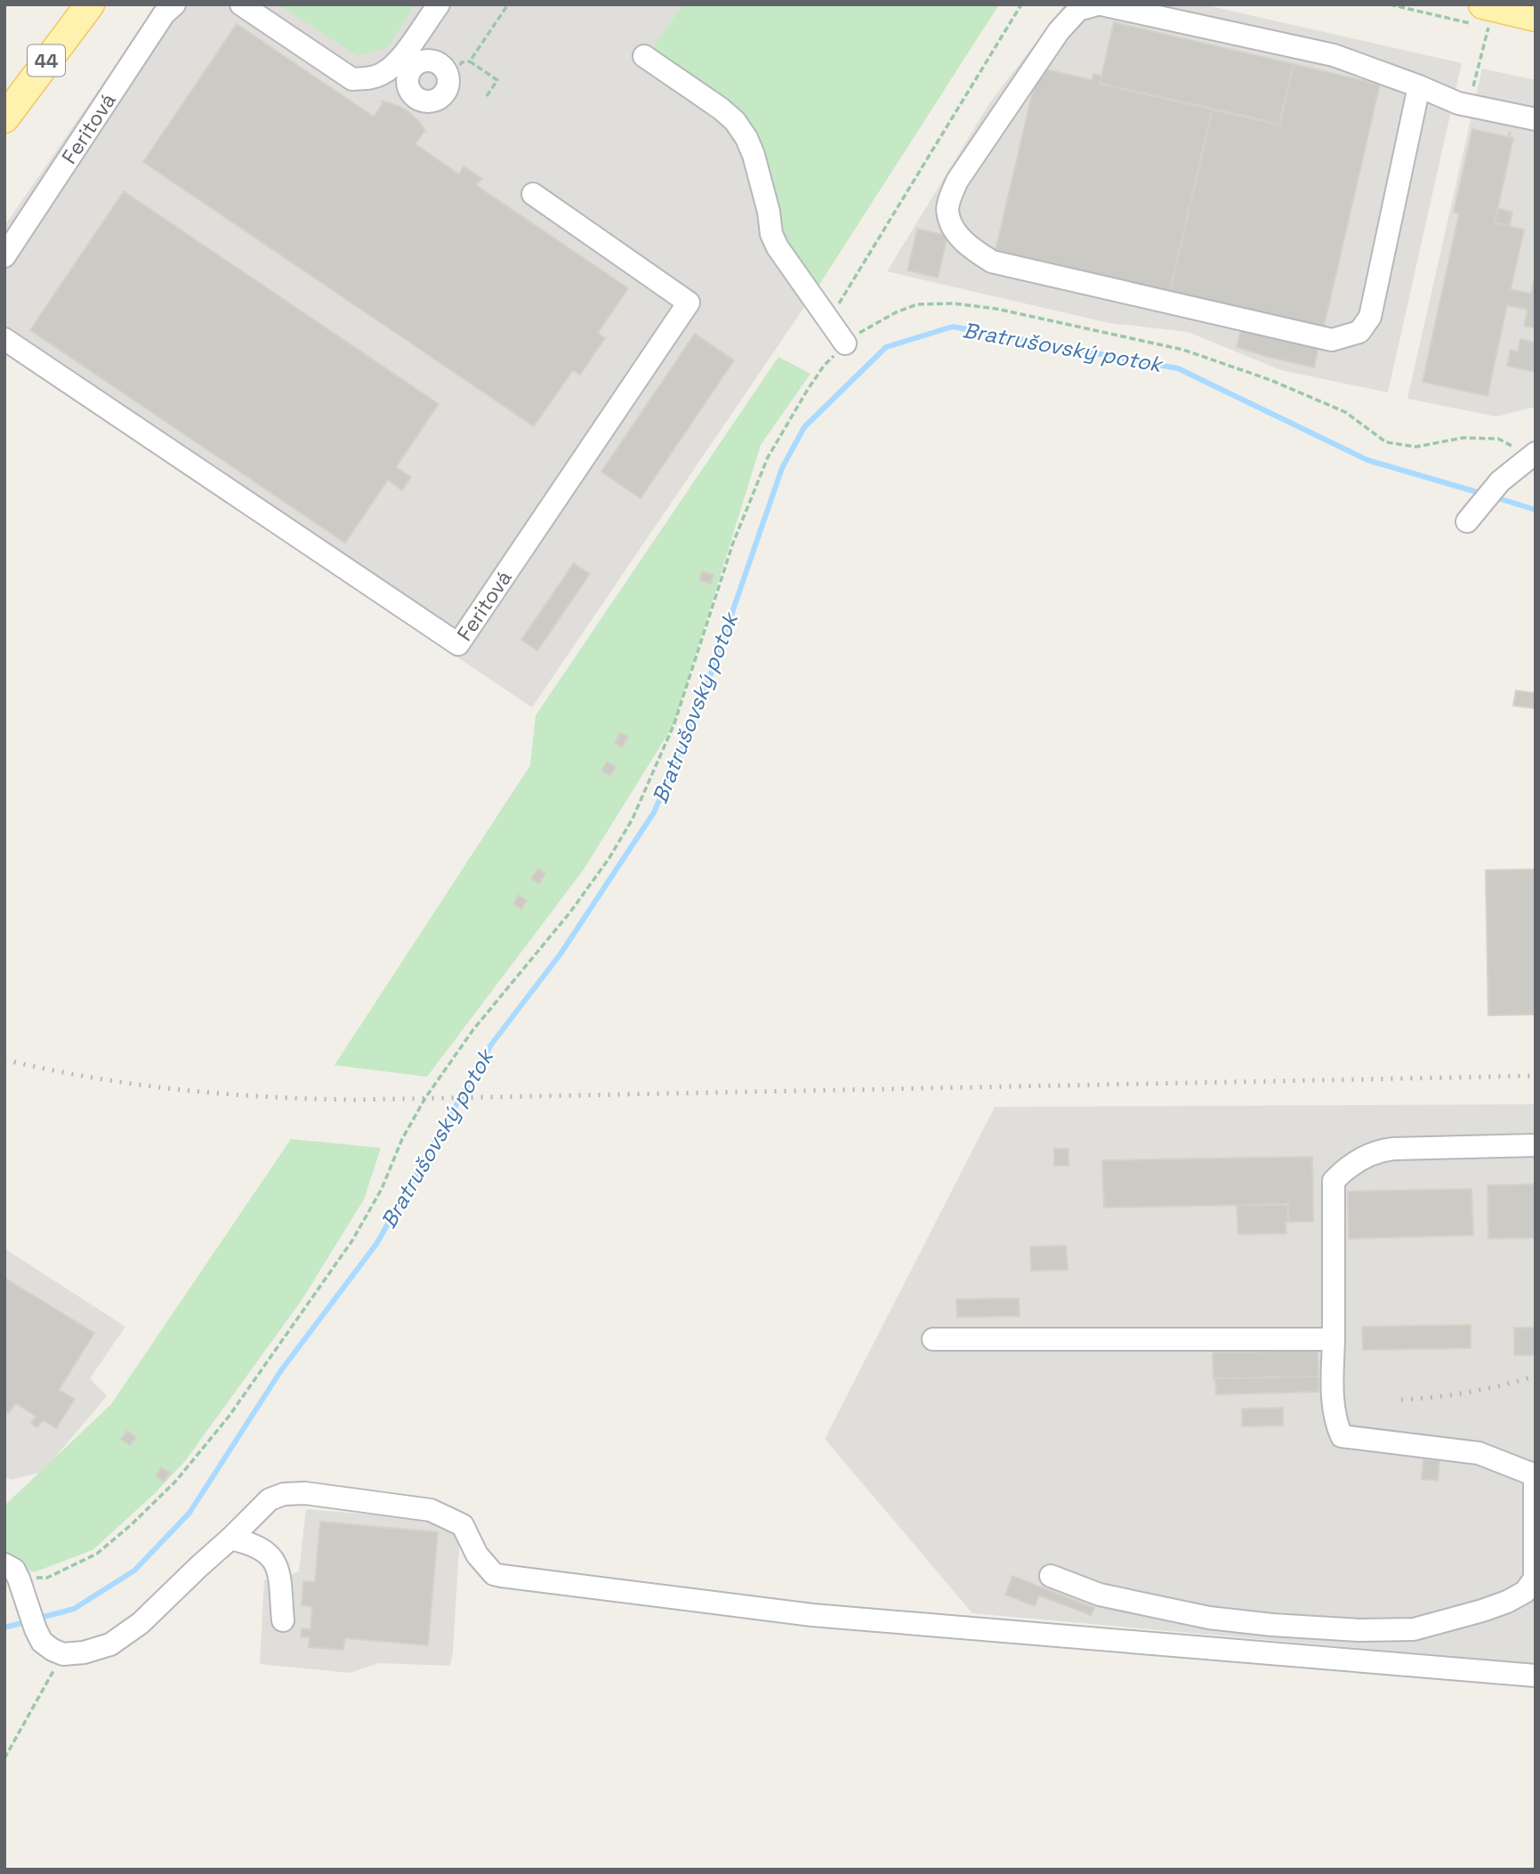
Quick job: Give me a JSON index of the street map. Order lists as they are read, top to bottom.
{
  "streets": {
    "main road": ["44"],
    "street": ["Feritová"]
  },
  "water": ["Bratrušovský potok"]
}
